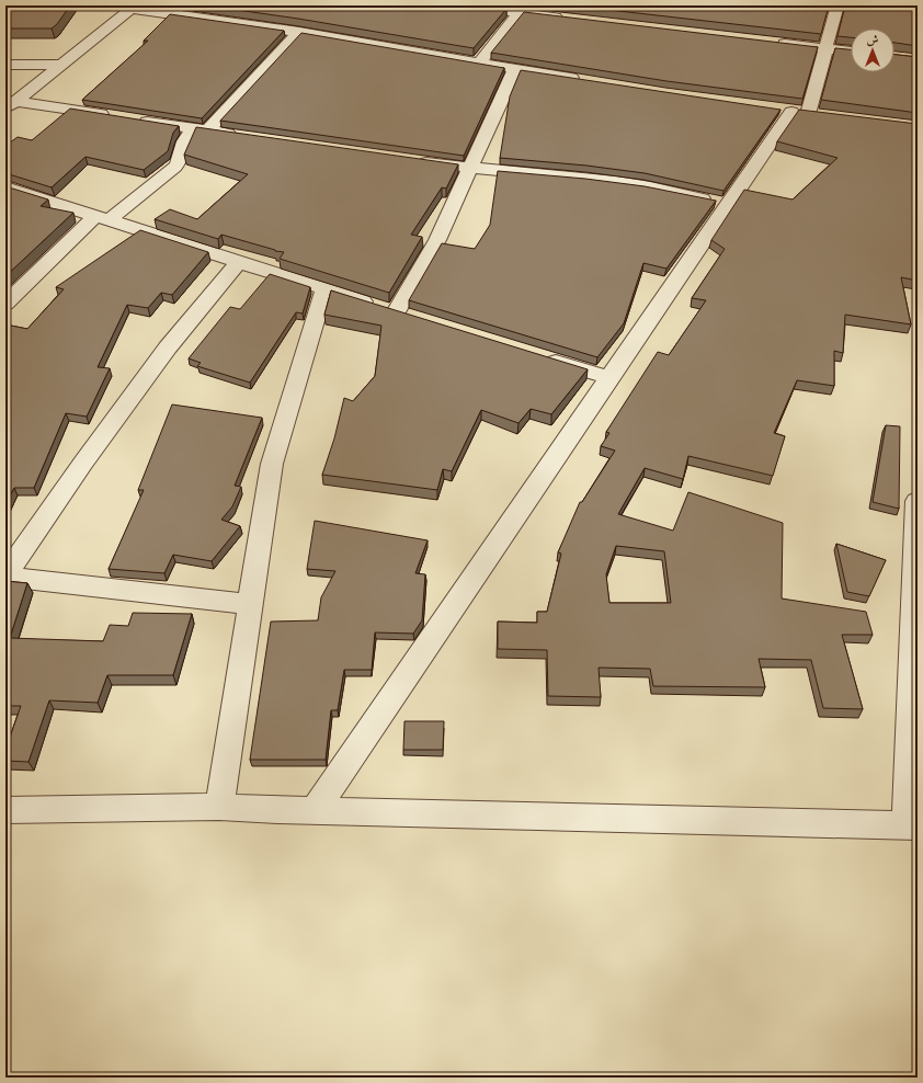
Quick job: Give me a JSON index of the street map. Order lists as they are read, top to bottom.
{
  "north": "top"
}
